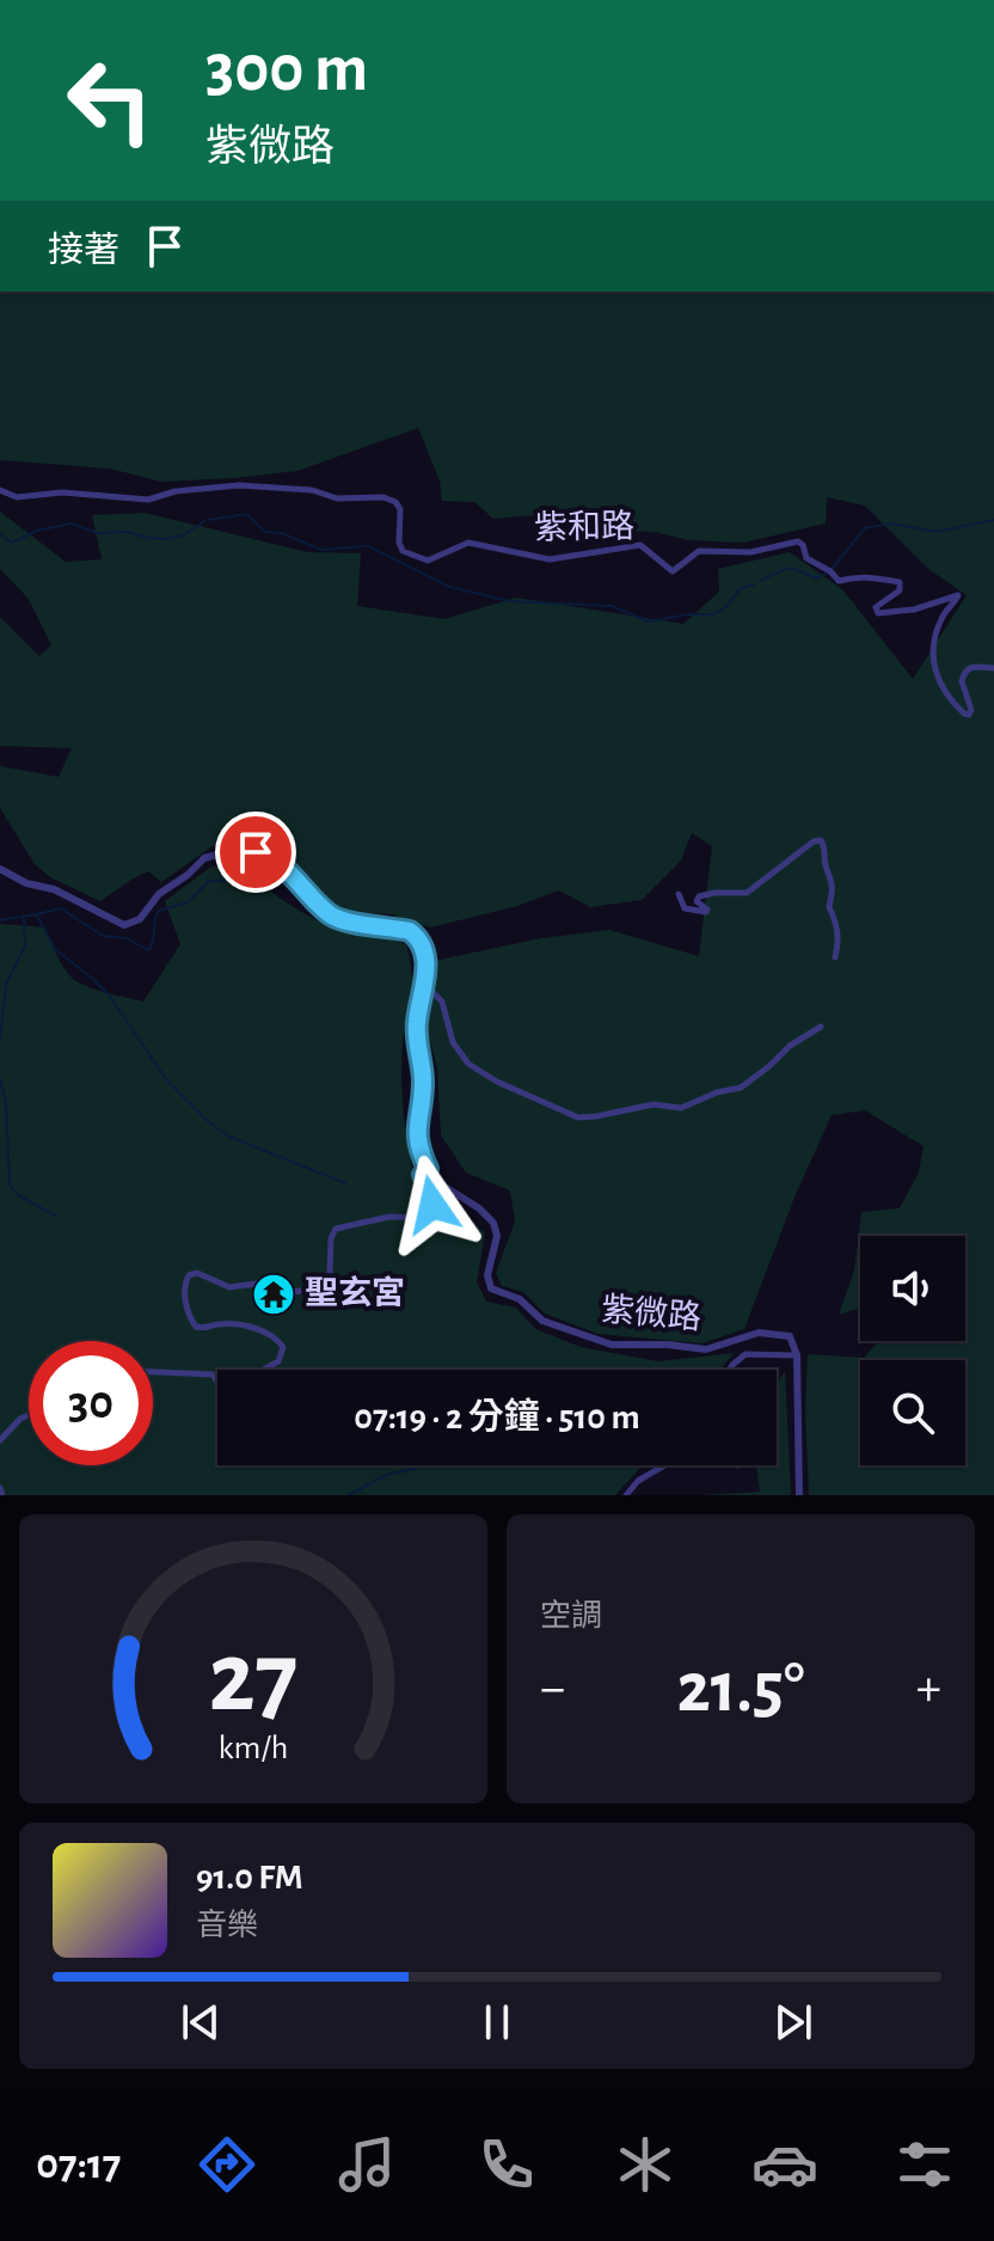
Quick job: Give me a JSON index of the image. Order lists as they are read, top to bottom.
{
  "streets": {
    "street": ["紫和路", "紫微路"]
  },
  "places": {
    "temple": ["聖玄宮"]
  },
  "page": {
    "turn": ["300 m", "紫微路"],
    "then": "接著",
    "limit": "30",
    "trip": "07:19 · 2 分鐘 · 510 m",
    "tile": "空調",
    "heat": ["−", "21.5°", "+"],
    "song": ["91.0 FM", "音樂"],
    "tabs": "07:17",
    "gauge": ["27", "km/h"]
  }
}
